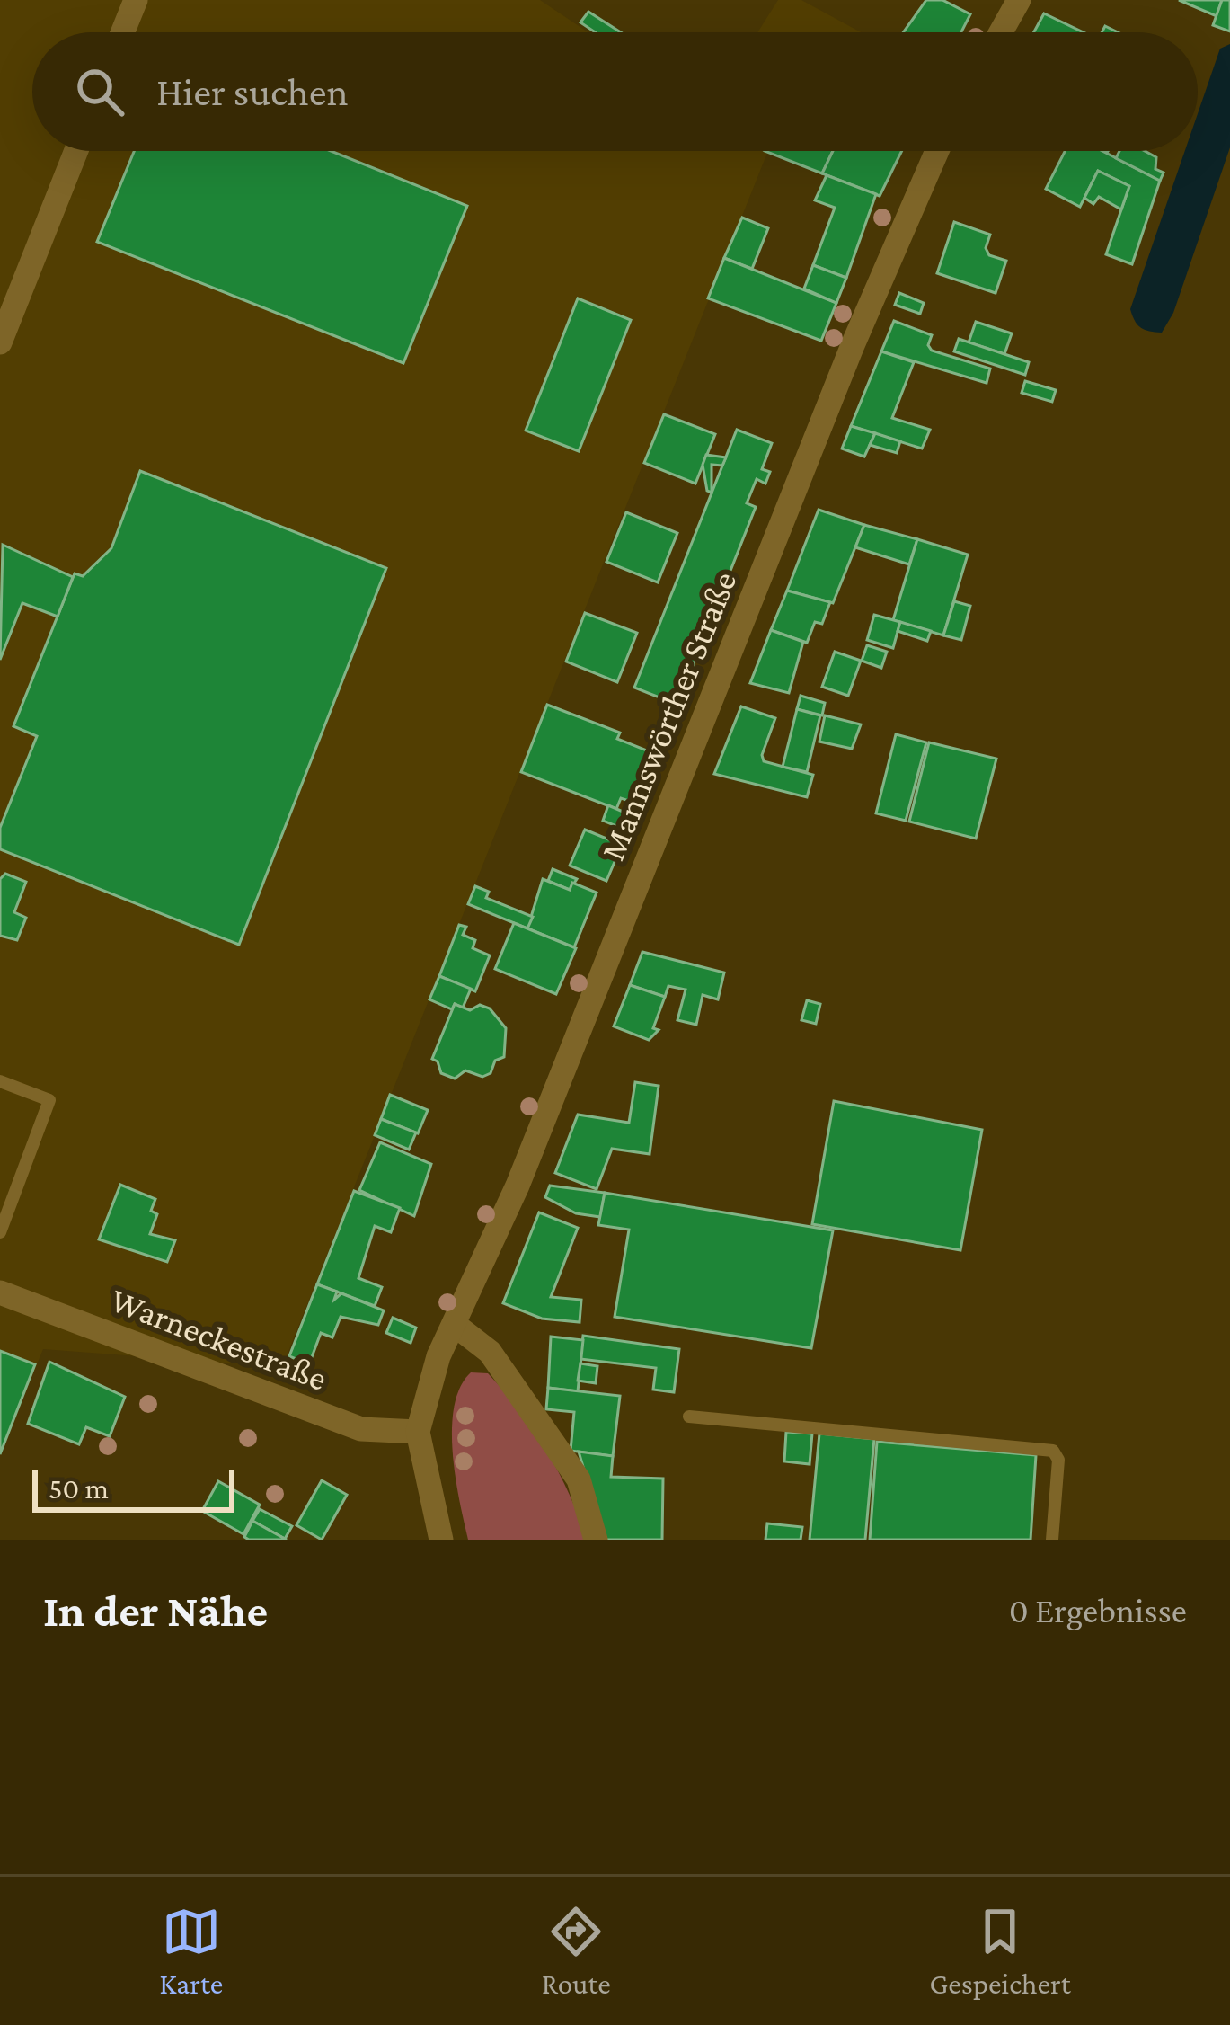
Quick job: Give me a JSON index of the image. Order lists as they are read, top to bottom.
{
  "streets": {
    "street": ["Mannswörther Straße", "Warneckestraße"]
  },
  "crossings": [
    ["Mannswörther Straße", "Warneckestraße"]
  ],
  "scale_bar": "50 m",
  "page": {
    "search": "Hier suchen",
    "scale": "50 m",
    "heading": ["In der Nähe", "0 Ergebnisse"],
    "nav": ["Karte", "Route", "Gespeichert"]
  }
}
